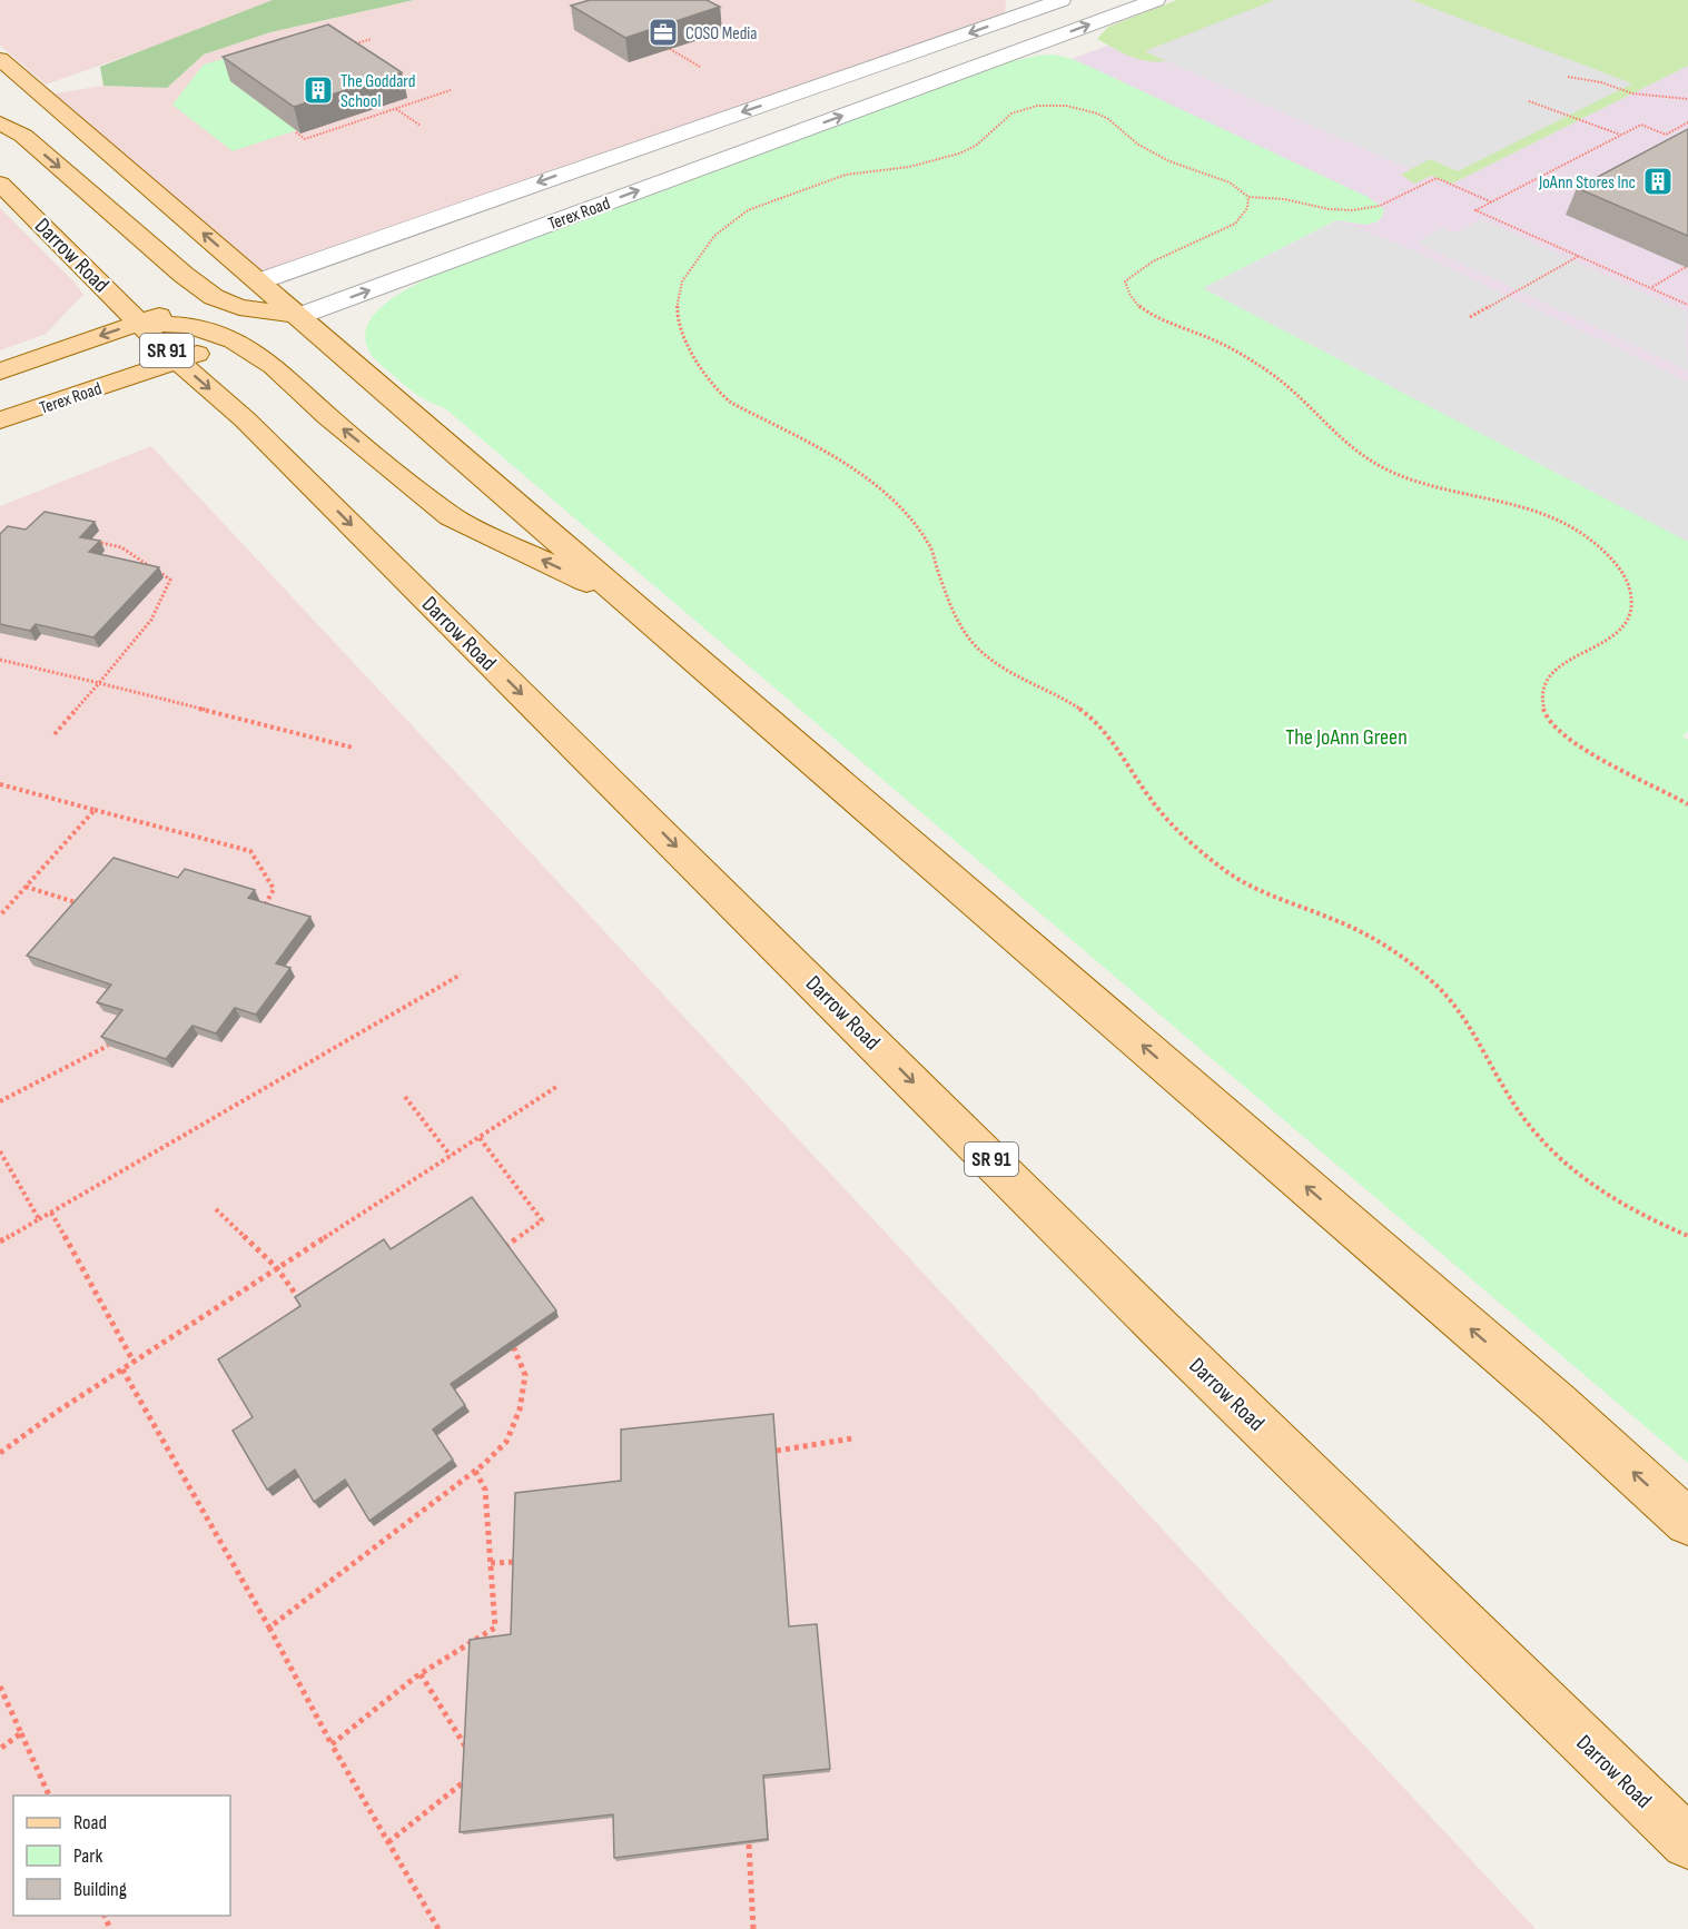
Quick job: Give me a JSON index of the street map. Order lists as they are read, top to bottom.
{
  "streets": {
    "main road": ["Terex Road", "Darrow Road", "SR 91"]
  },
  "crossings": [
    ["Terex Road", "Darrow Road"]
  ],
  "parks": ["The JoAnn Green"],
  "places": {
    "office": ["COSO Media"],
    "building": ["The Goddard School", "JoAnn Stores Inc"]
  },
  "legend": ["Road", "Park", "Building"]
}
